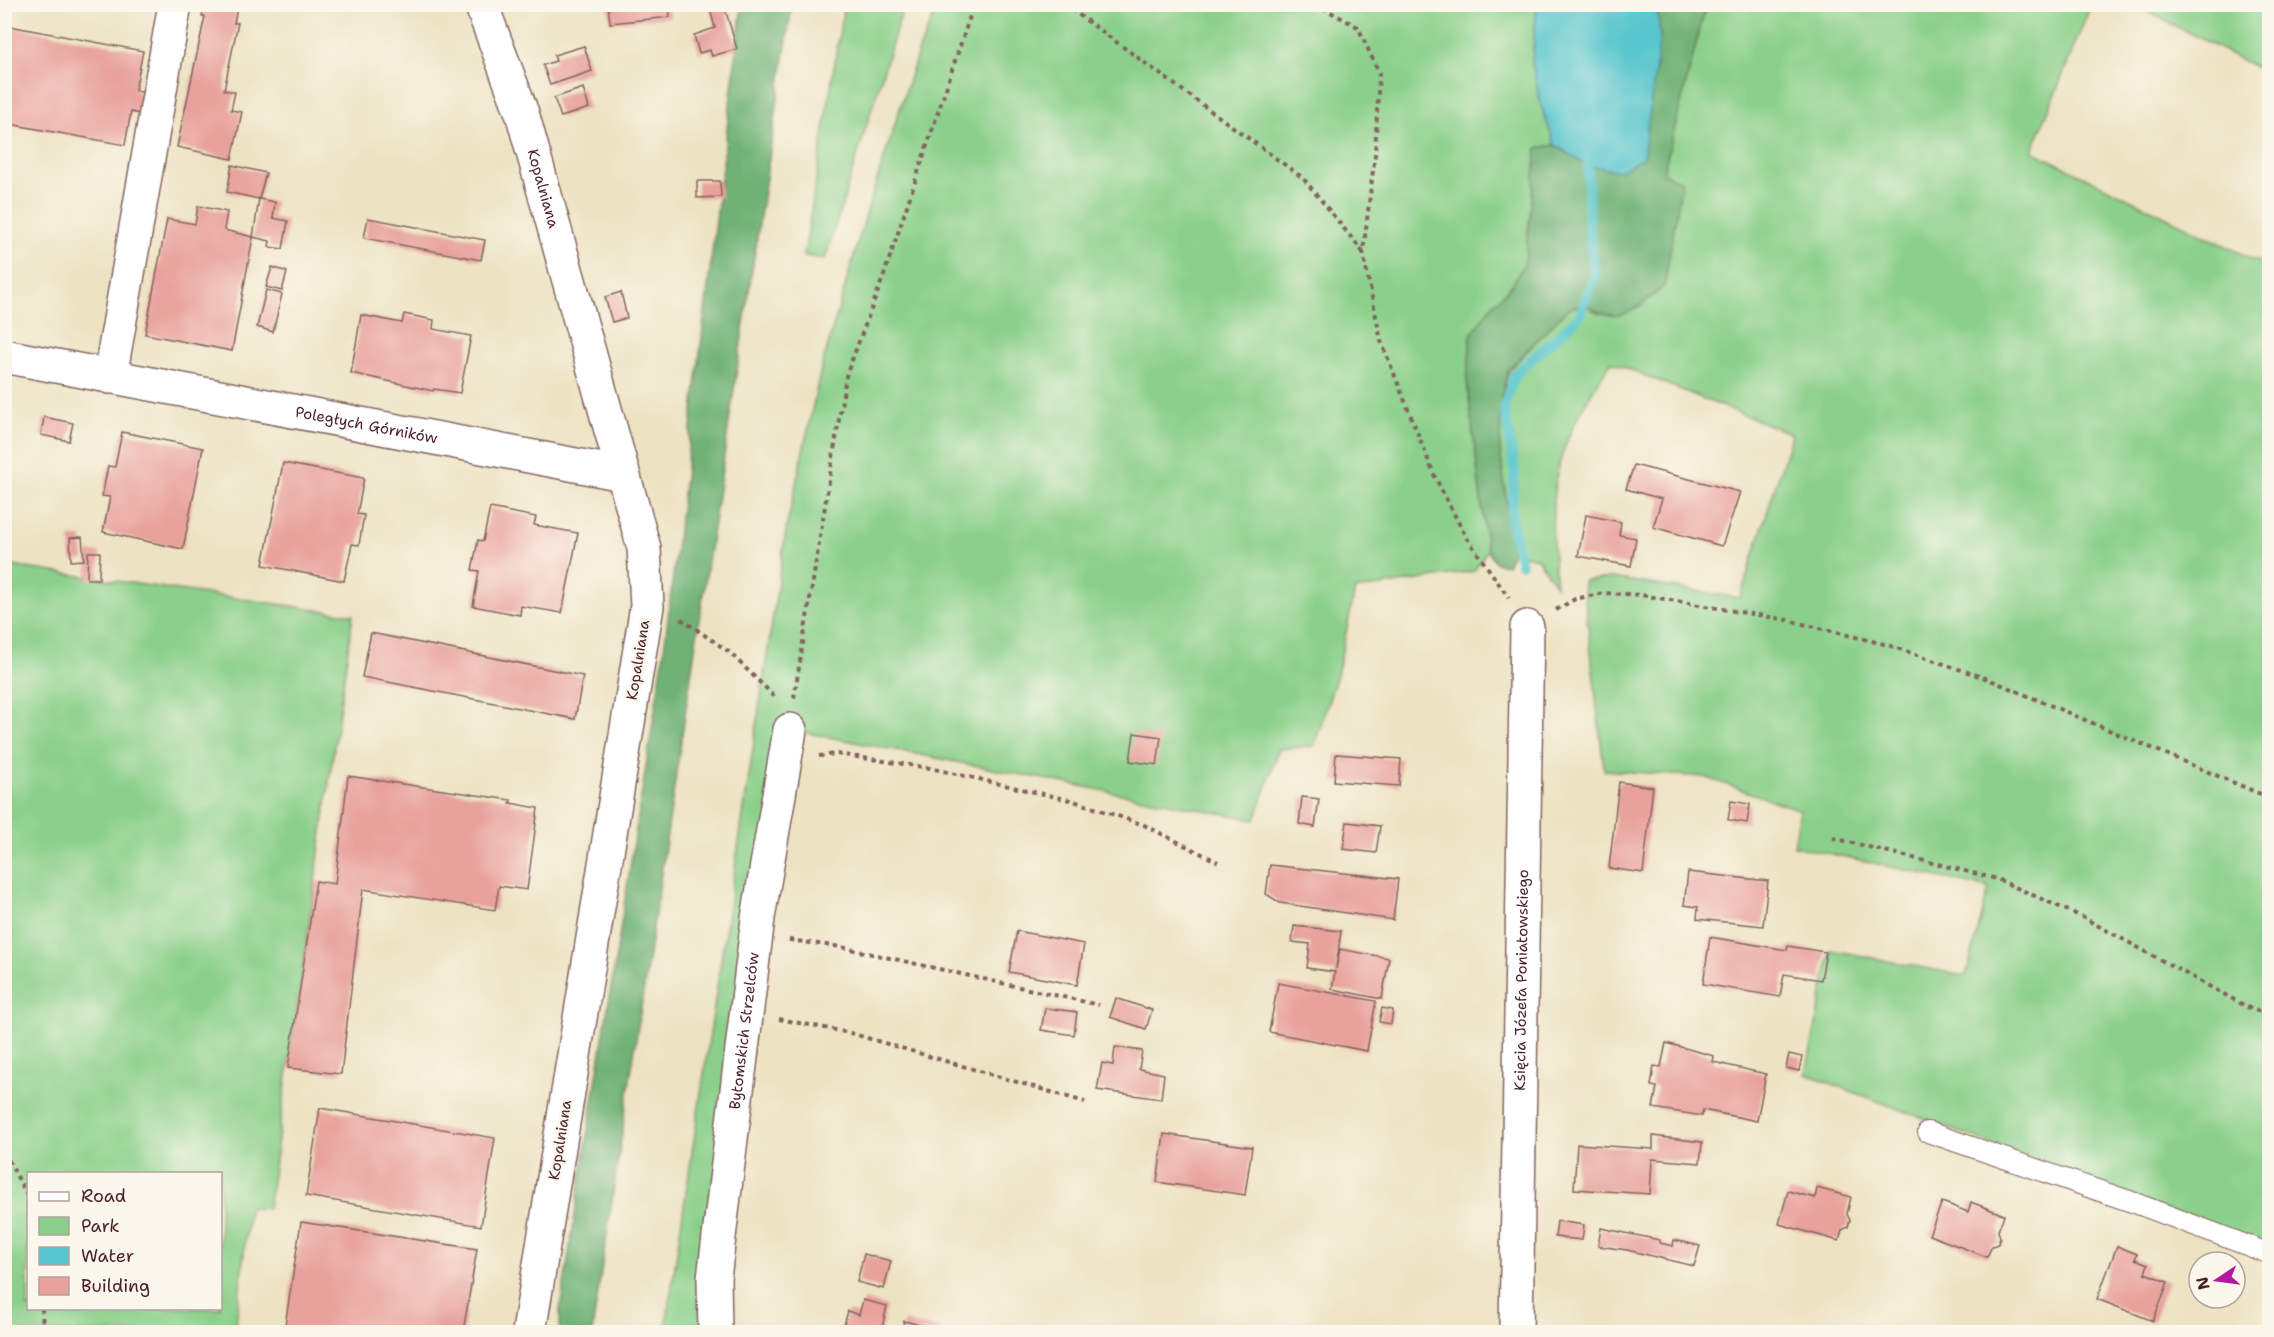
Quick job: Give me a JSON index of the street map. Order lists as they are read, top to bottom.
{
  "streets": {
    "street": [
      "Kopalniana",
      "Poległych Górników",
      "Księcia Józefa Poniatowskiego",
      "Bytomskich Strzelców"
    ]
  },
  "crossings": [
    ["Kopalniana", "Poległych Górników"]
  ],
  "legend": [
    "Road",
    "Park",
    "Water",
    "Building"
  ],
  "north": "left"
}
